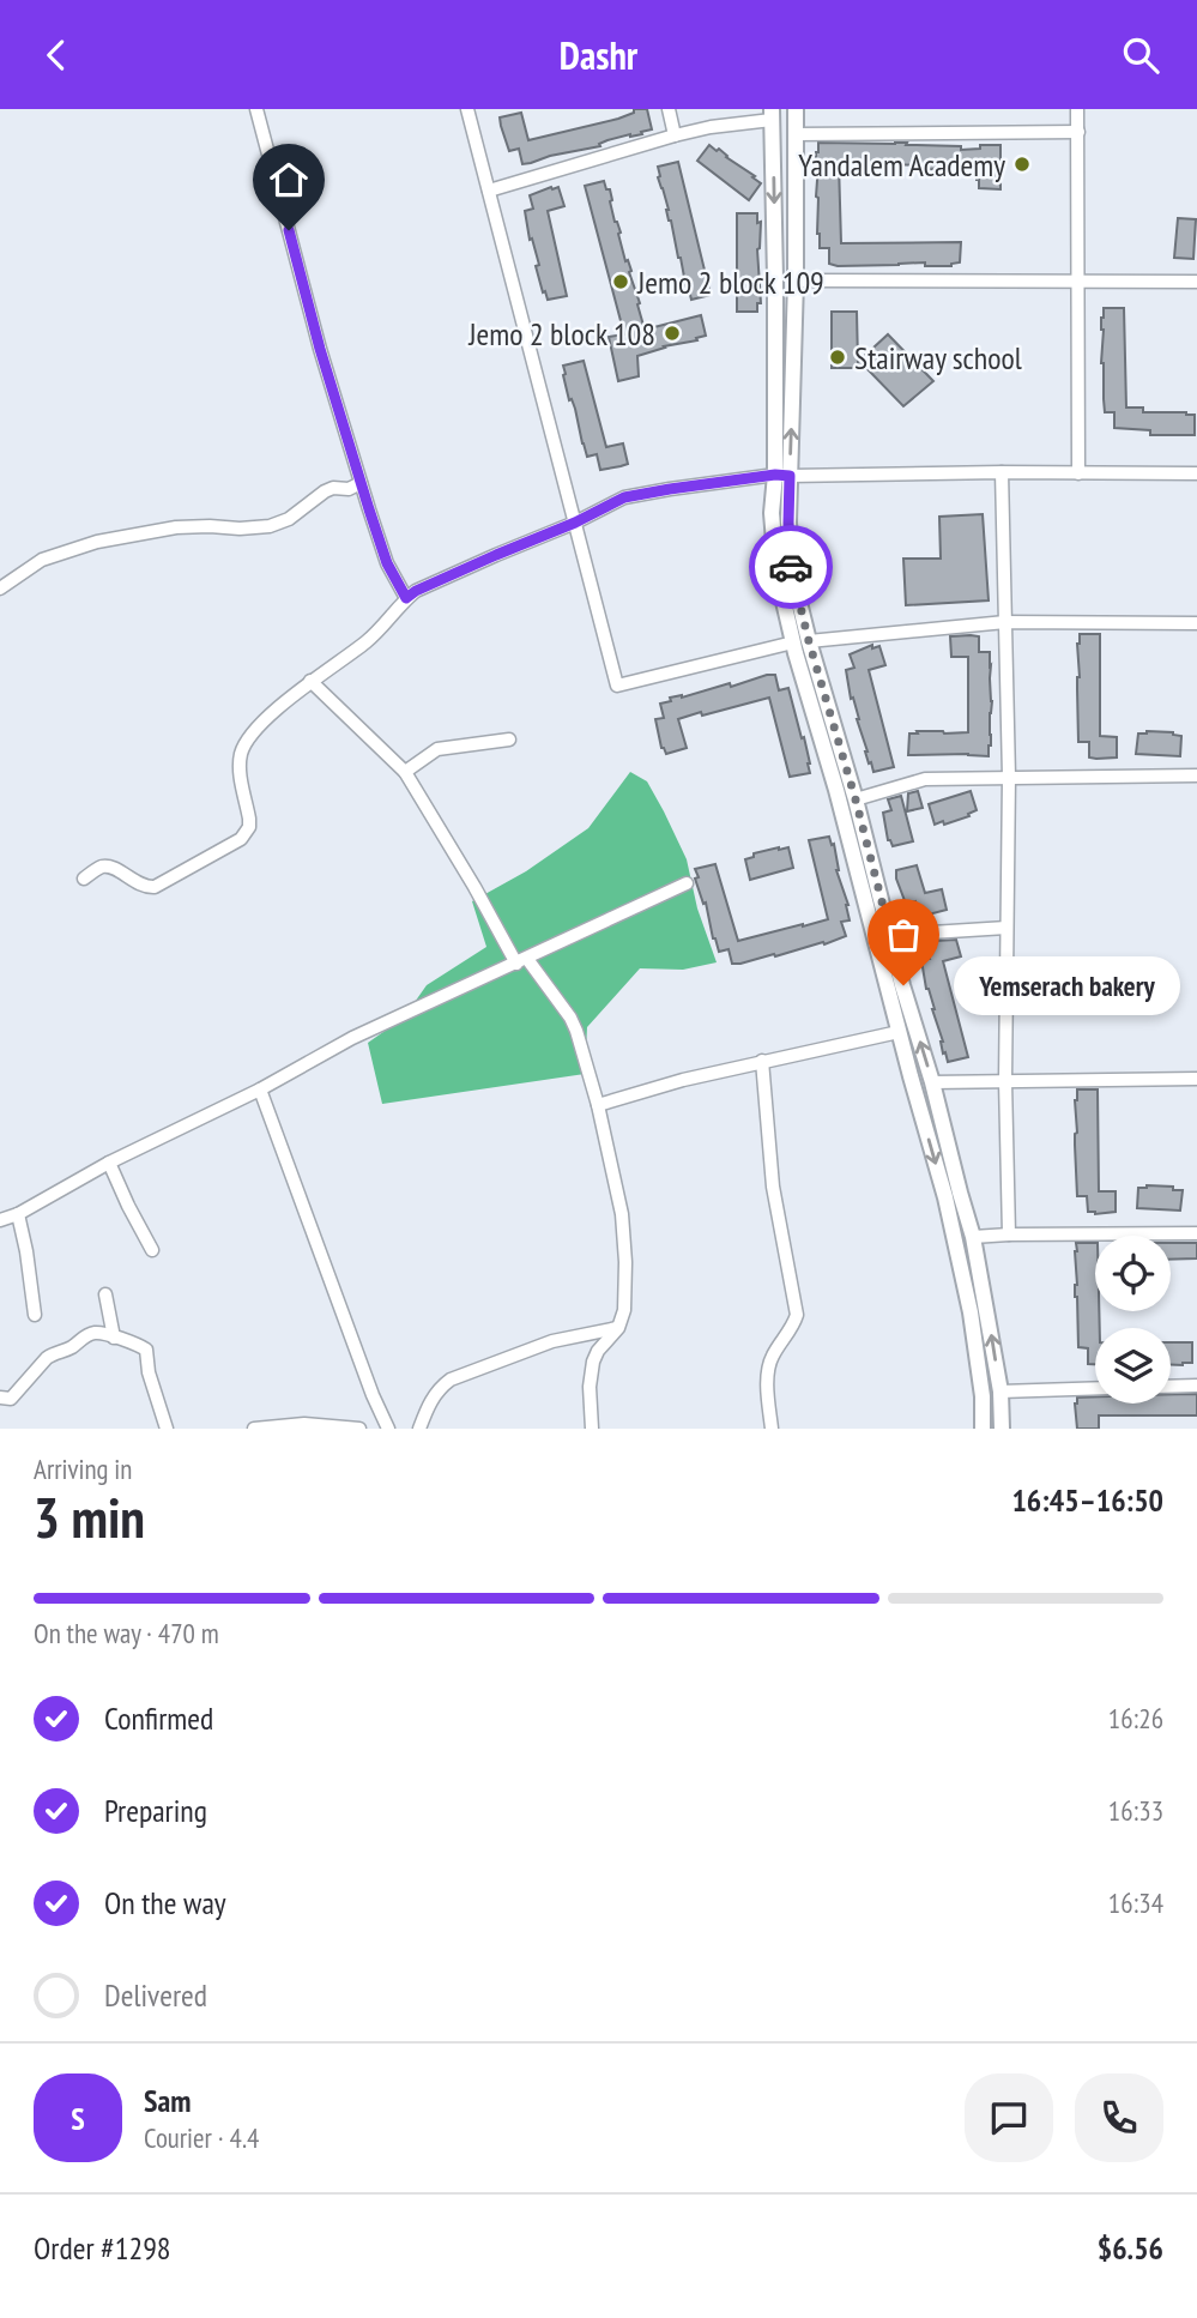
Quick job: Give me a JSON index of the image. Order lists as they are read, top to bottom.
{
  "places": [
    "Yandalem Academy",
    "Jemo 2 block 109",
    "Jemo 2 block 108",
    "Stairway school",
    "Yemserach bakery"
  ],
  "page": {
    "header": "Dashr",
    "bubble": "Yemserach bakery",
    "heading": ["3 min", "Arriving in", "16:45–16:50"],
    "panel": [
      "Sam",
      "Courier · 4.4",
      "Order #1298",
      "$6.56"
    ],
    "bar": "On the way · 470 m",
    "list": [
      ["Confirmed", "16:26"],
      ["Preparing", "16:33"],
      ["On the way", "16:34"],
      "Delivered"
    ],
    "round": "S"
  }
}
